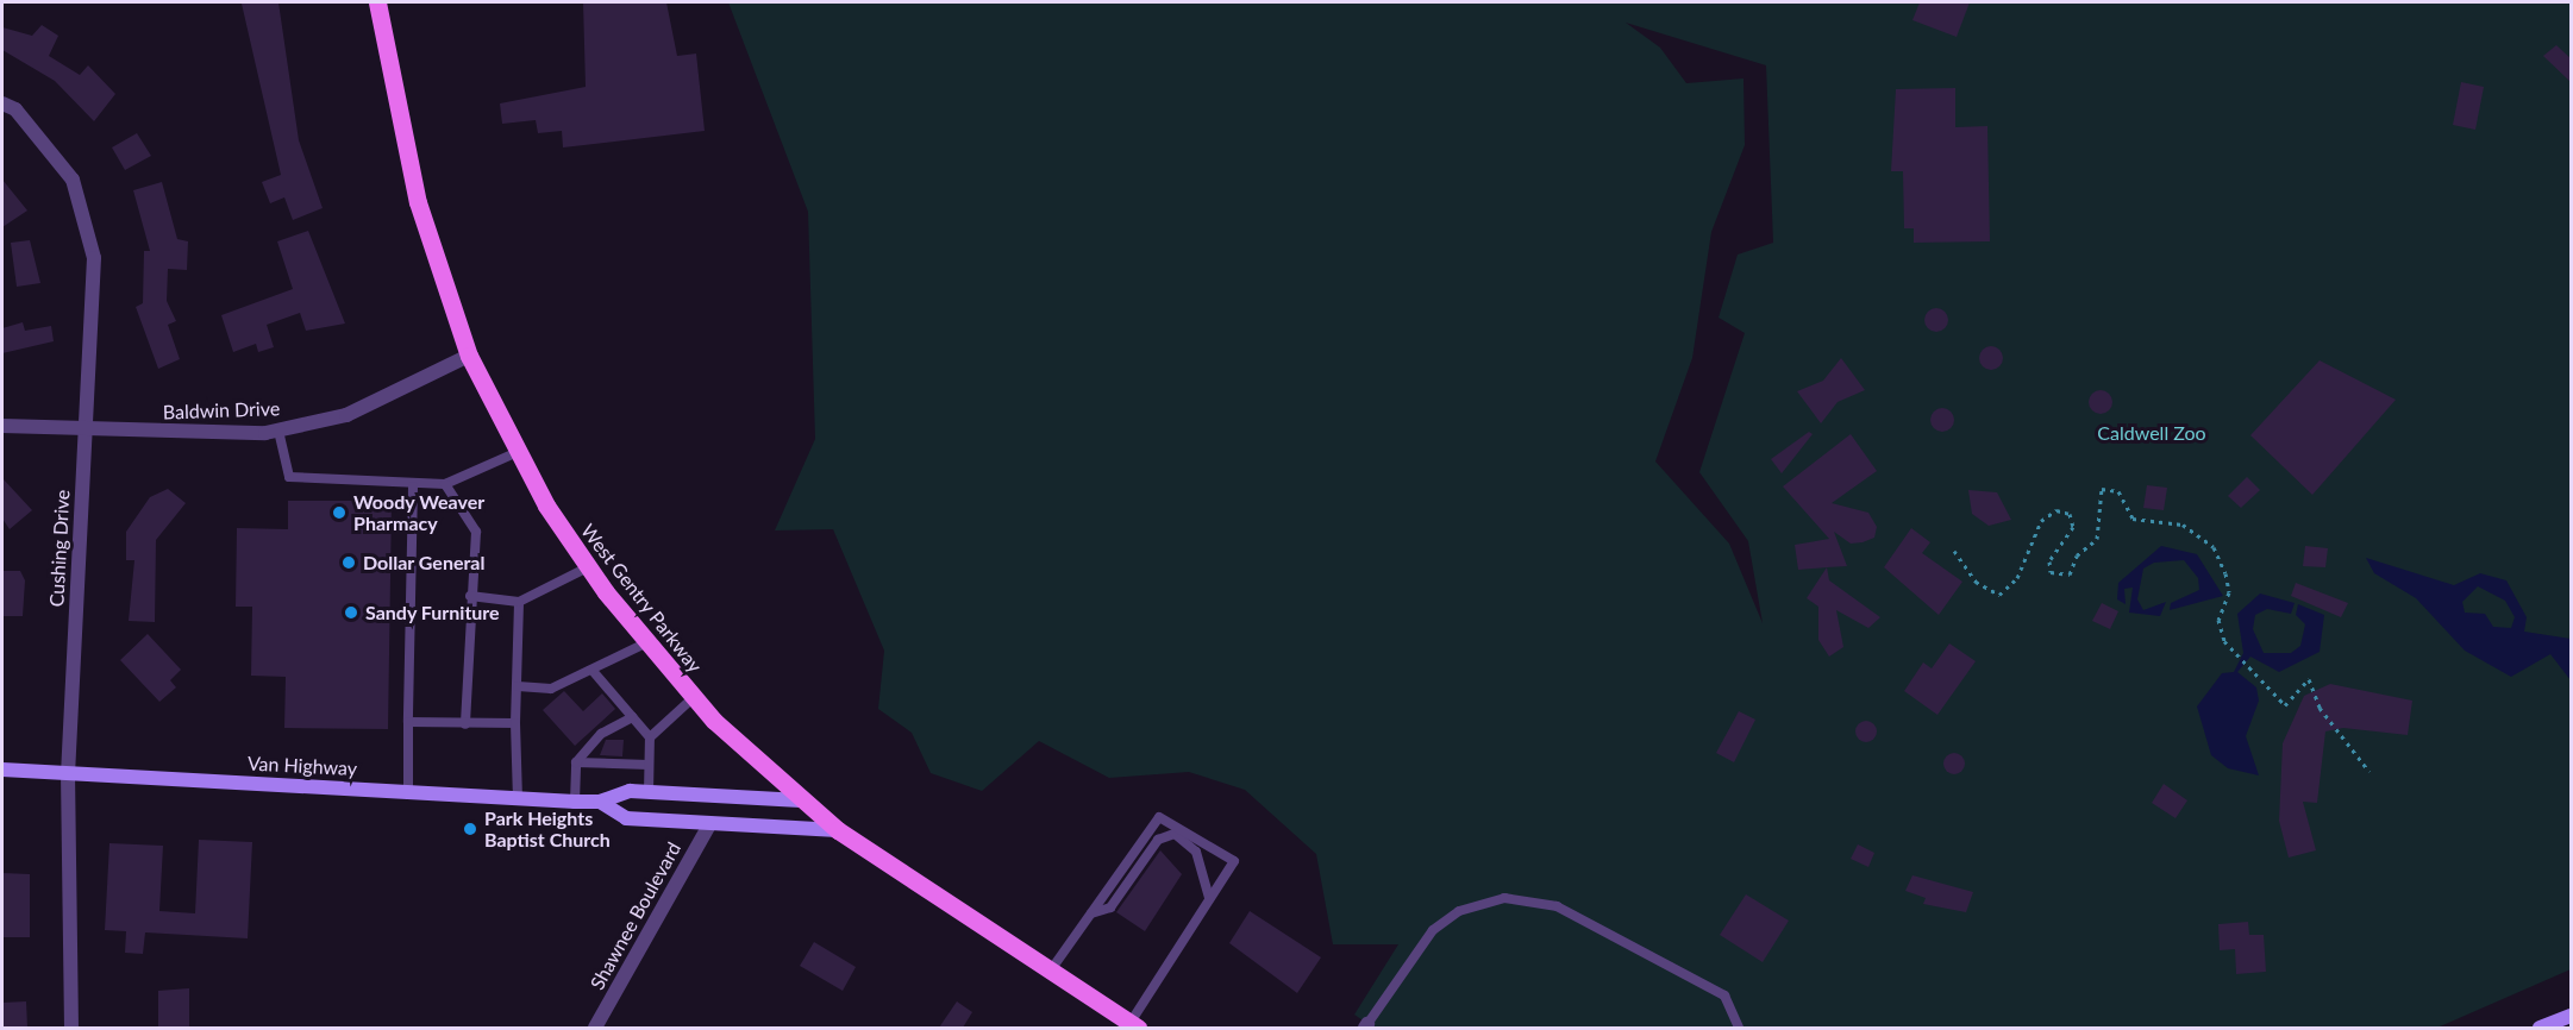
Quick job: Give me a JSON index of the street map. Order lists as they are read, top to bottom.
{
  "streets": {
    "main road": ["West Gentry Parkway", "Van Highway"],
    "street": ["Baldwin Drive", "Cushing Drive", "Shawnee Boulevard"]
  },
  "crossings": [
    ["Baldwin Drive", "Cushing Drive"],
    ["Baldwin Drive", "West Gentry Parkway"],
    ["Cushing Drive", "Van Highway"],
    ["West Gentry Parkway", "Van Highway"],
    ["Van Highway", "Shawnee Boulevard"]
  ],
  "parks": ["Caldwell Zoo"],
  "places": [
    "Woody Weaver Pharmacy",
    "Dollar General",
    "Sandy Furniture",
    "Park Heights Baptist Church"
  ]
}
